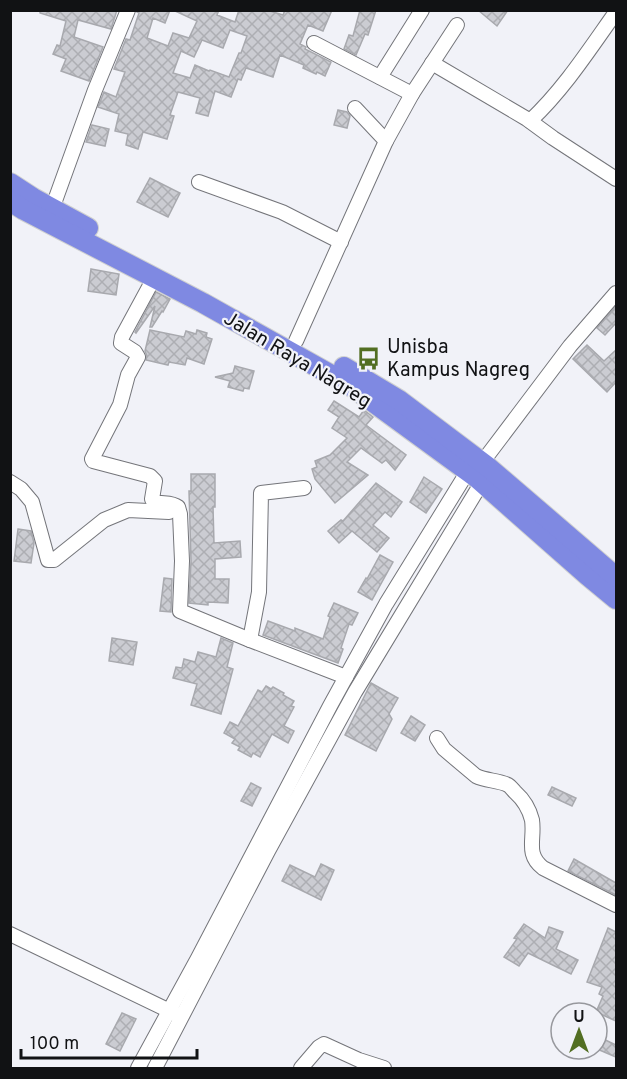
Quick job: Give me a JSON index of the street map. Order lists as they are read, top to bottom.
{
  "streets": {
    "highway": ["Jalan Raya Nagreg"]
  },
  "places": {
    "bus stop": ["Unisba Kampus Nagreg"]
  },
  "scale_bar": "100 m",
  "north": "top"
}
